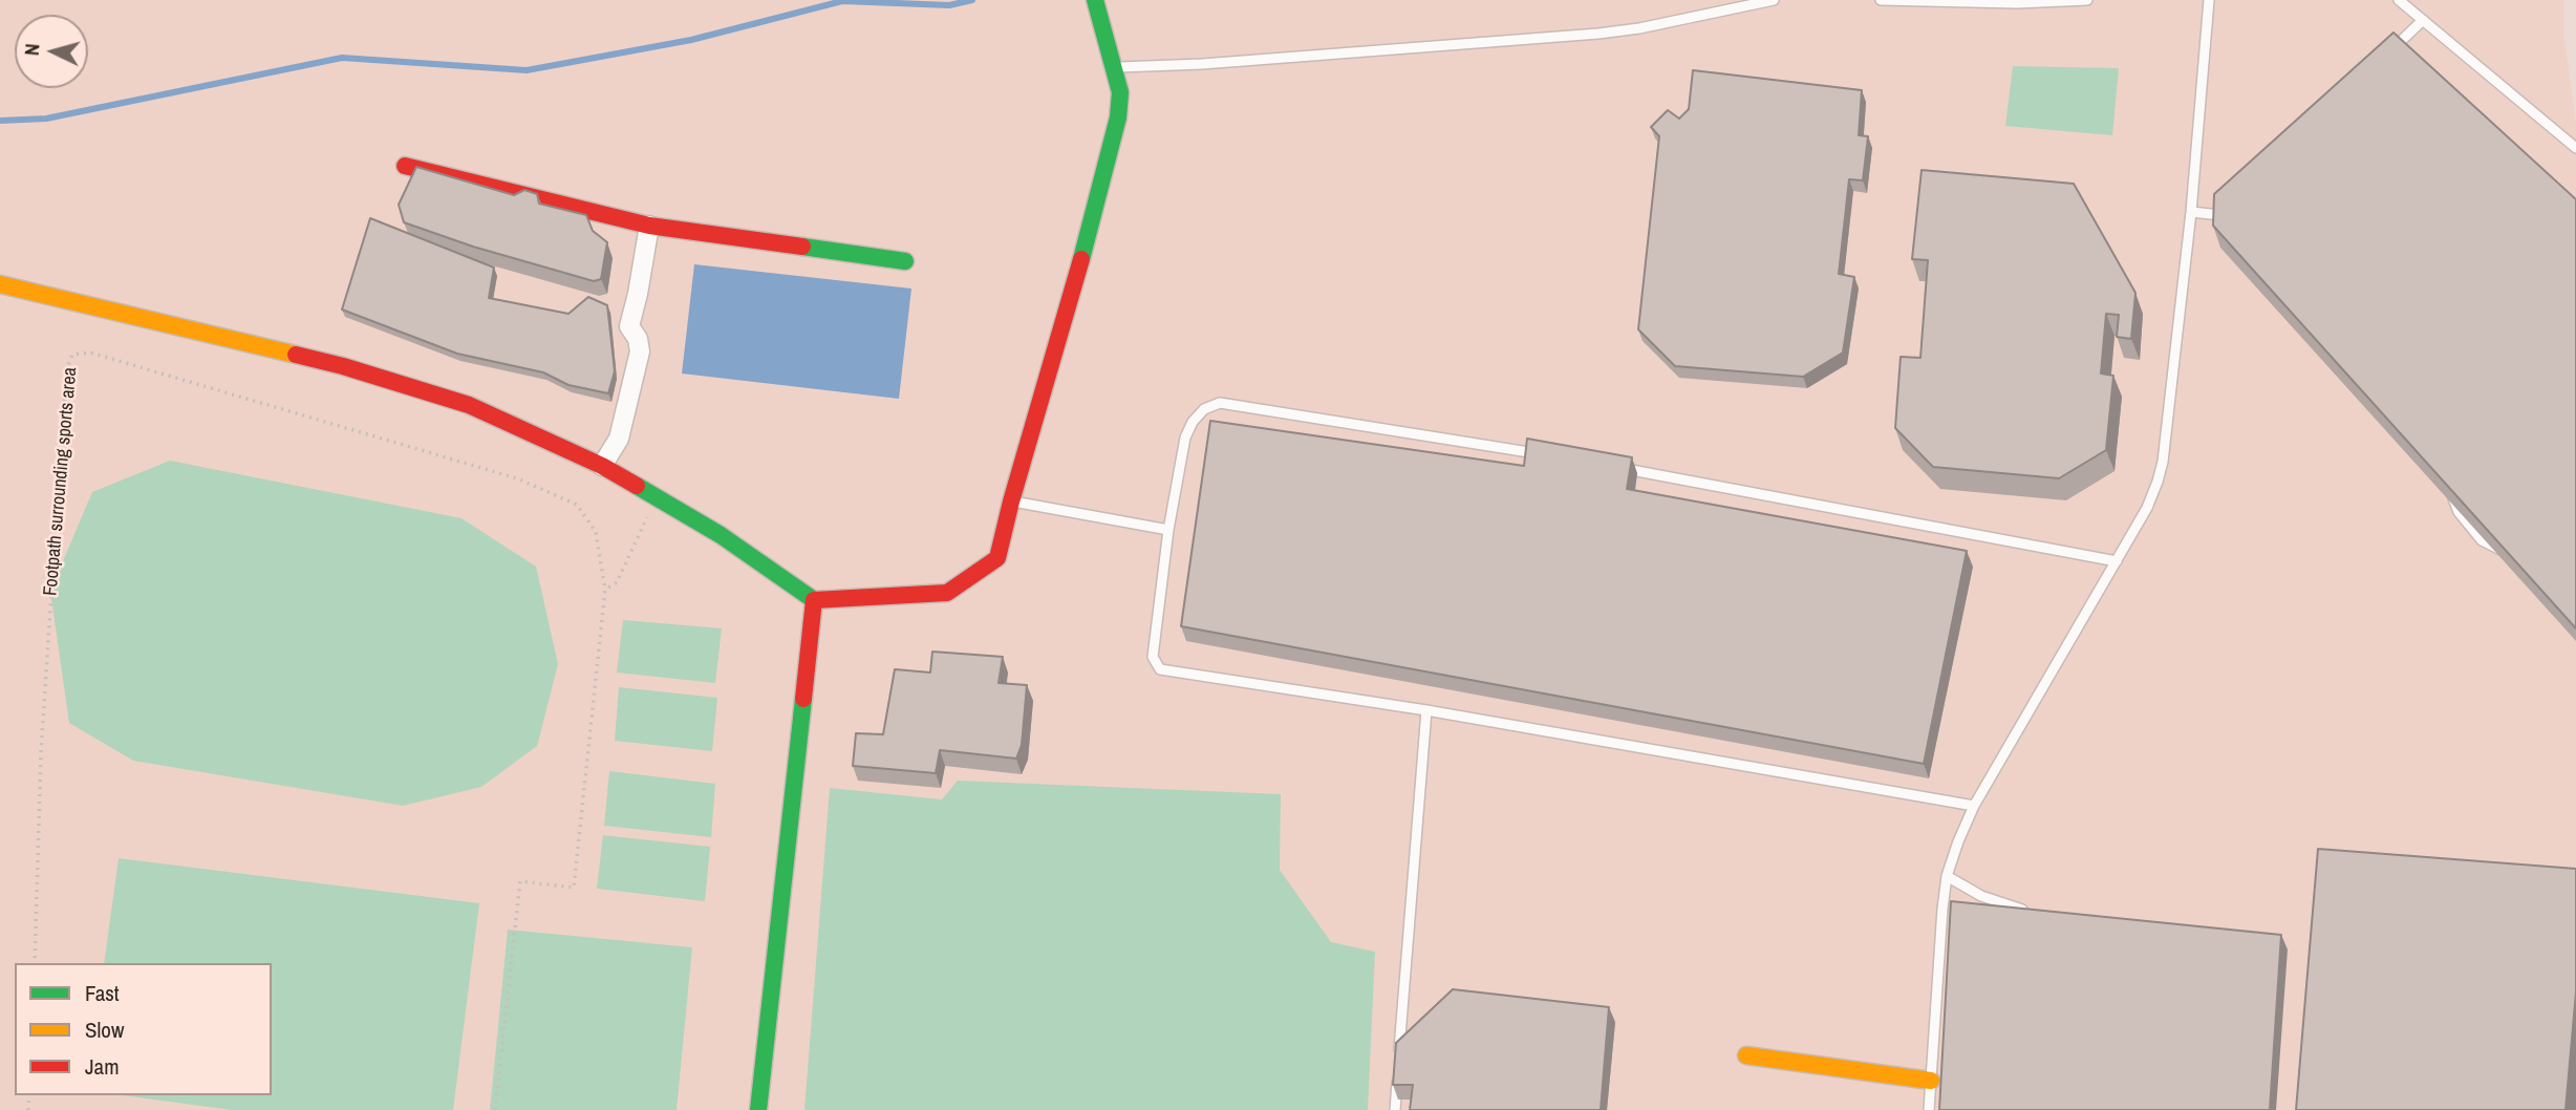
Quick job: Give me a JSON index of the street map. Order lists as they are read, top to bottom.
{
  "streets": {
    "path": ["Footpath surrounding sports area"]
  },
  "legend": ["Fast", "Slow", "Jam"],
  "north": "left"
}
